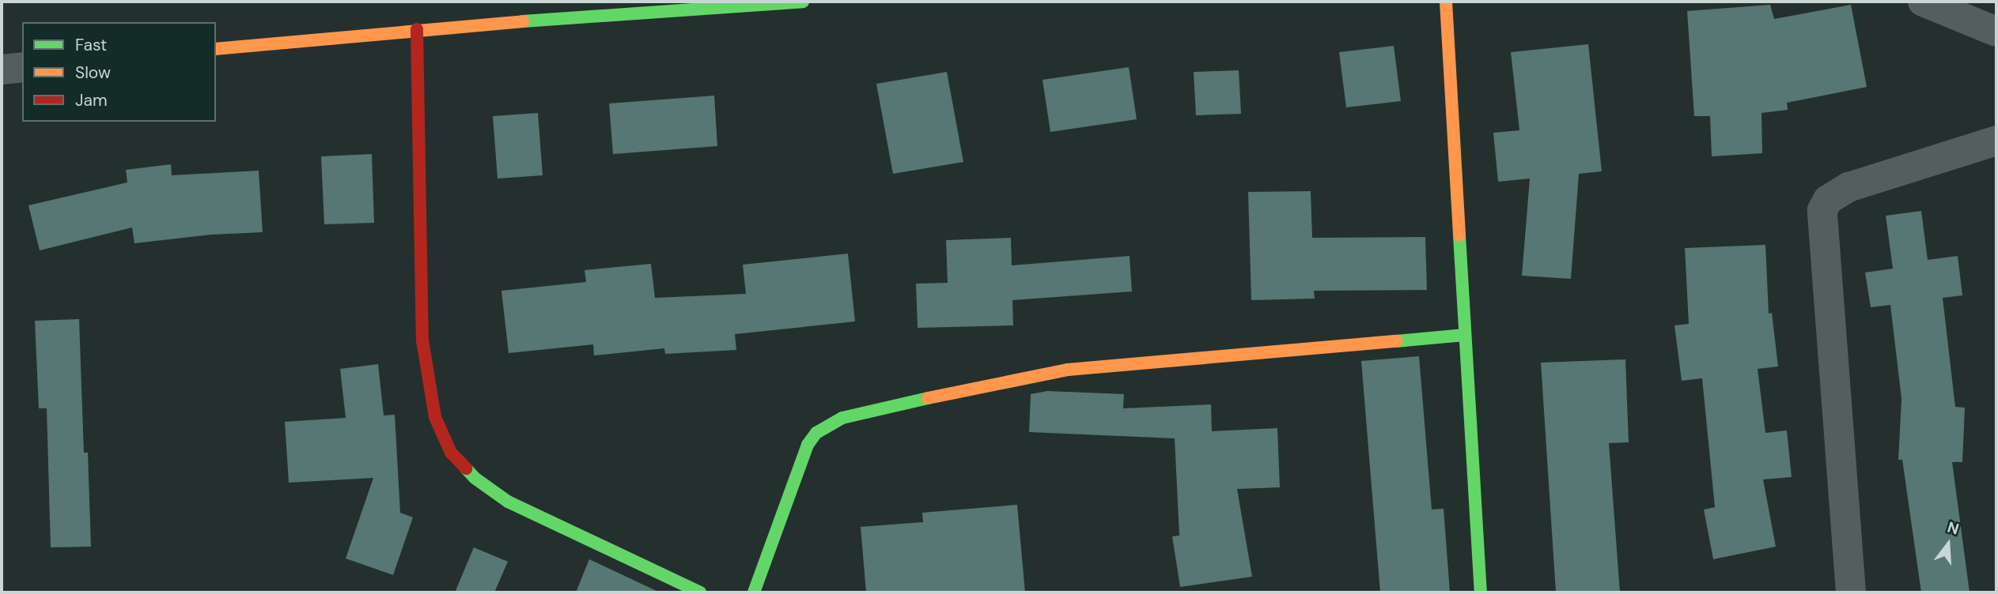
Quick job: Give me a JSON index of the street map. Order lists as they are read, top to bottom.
{
  "legend": ["Fast", "Slow", "Jam"],
  "north": "top"
}
